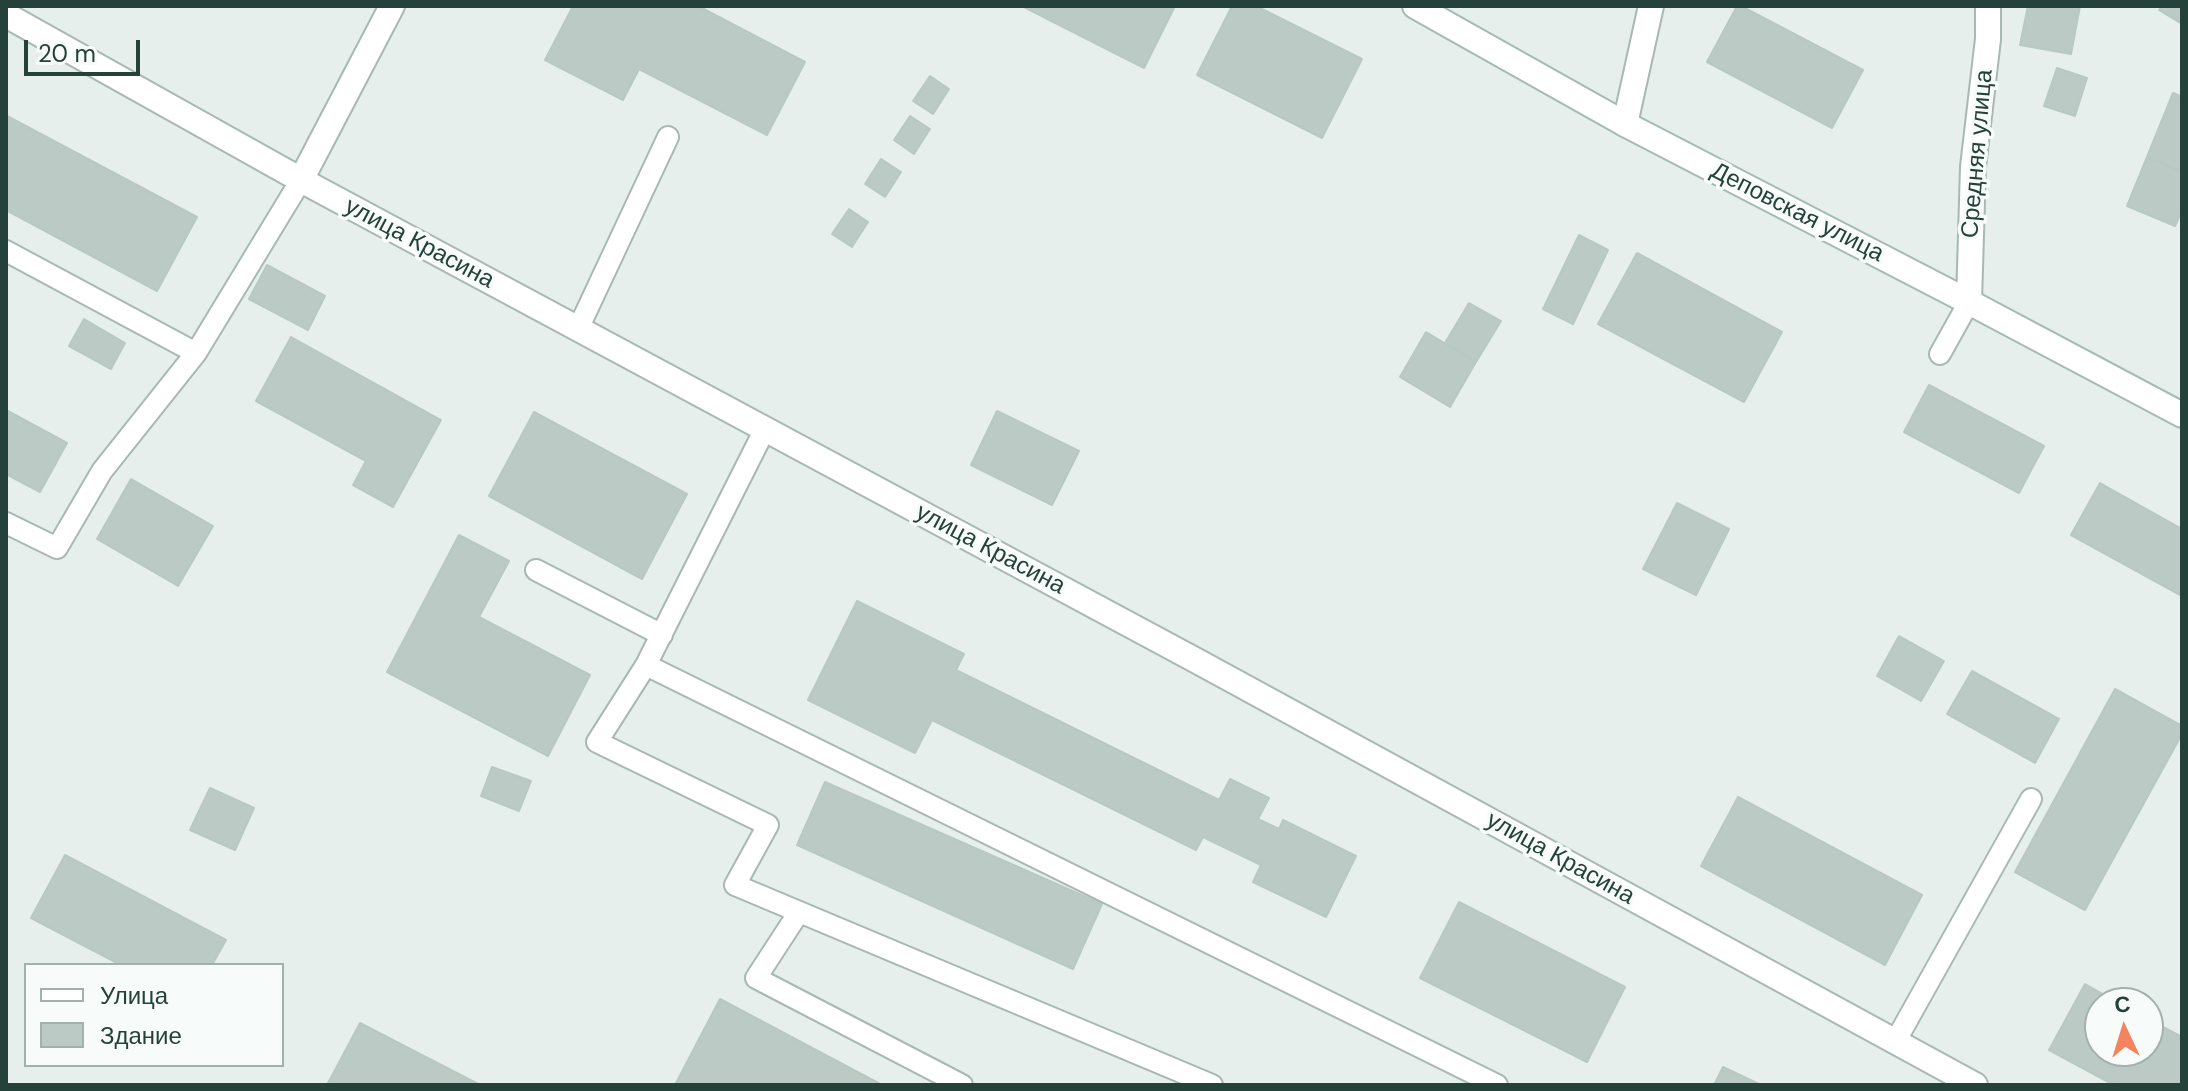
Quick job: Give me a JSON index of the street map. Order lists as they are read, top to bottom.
{
  "streets": {
    "street": ["Средняя улица", "Деповская улица", "улица Красина"]
  },
  "crossings": [
    ["Средняя улица", "Деповская улица"]
  ],
  "legend": ["Улица", "Здание"],
  "scale_bar": "20 m",
  "north": "top"
}
